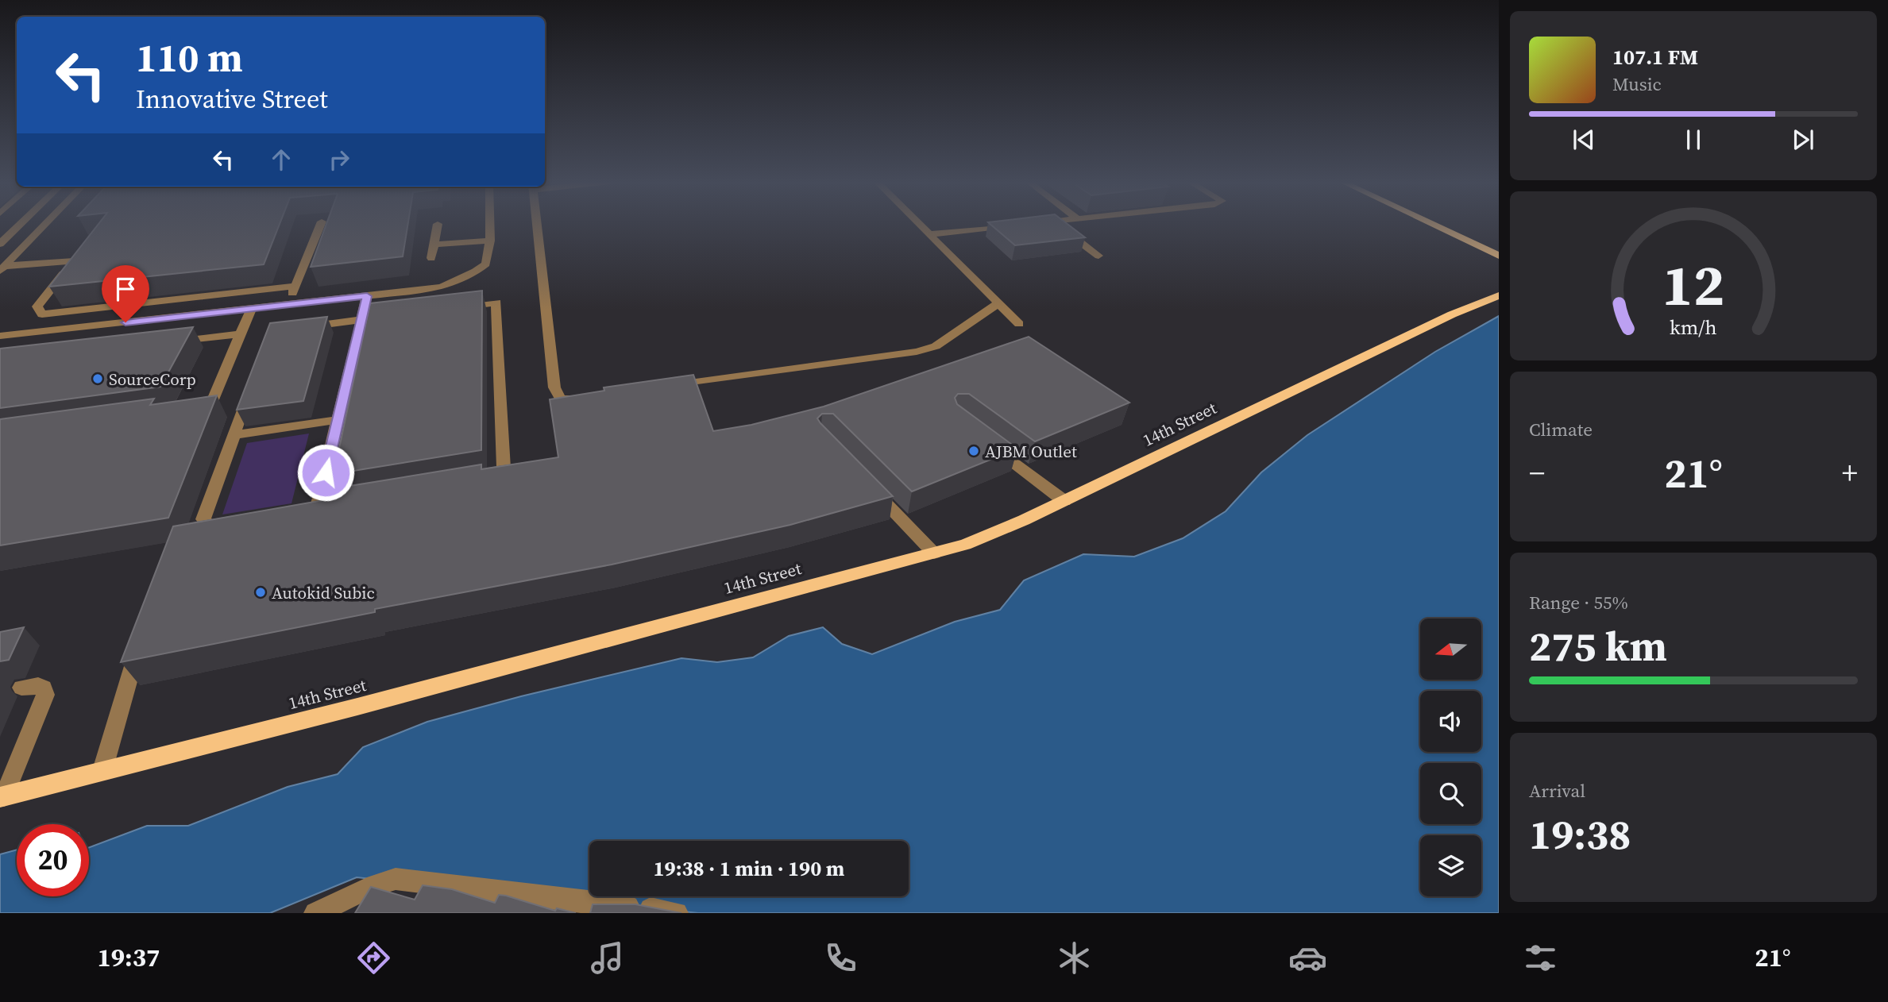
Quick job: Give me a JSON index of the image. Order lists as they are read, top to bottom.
{
  "streets": {
    "main road": ["14th Street"]
  },
  "places": ["SourceCorp", "AJBM Outlet", "Autokid Subic"],
  "north": "left",
  "page": {
    "turn": ["110 m", "Innovative Street"],
    "song": ["107.1 FM", "Music"],
    "tile": [
      "Climate",
      ["Range · 55%", "275 km"],
      ["Arrival", "19:38"]
    ],
    "heat": ["−", "21°", "+"],
    "limit": "20",
    "trip": "19:38 · 1 min · 190 m",
    "tabs": ["19:37", "21°"],
    "gauge": ["12", "km/h"]
  }
}
